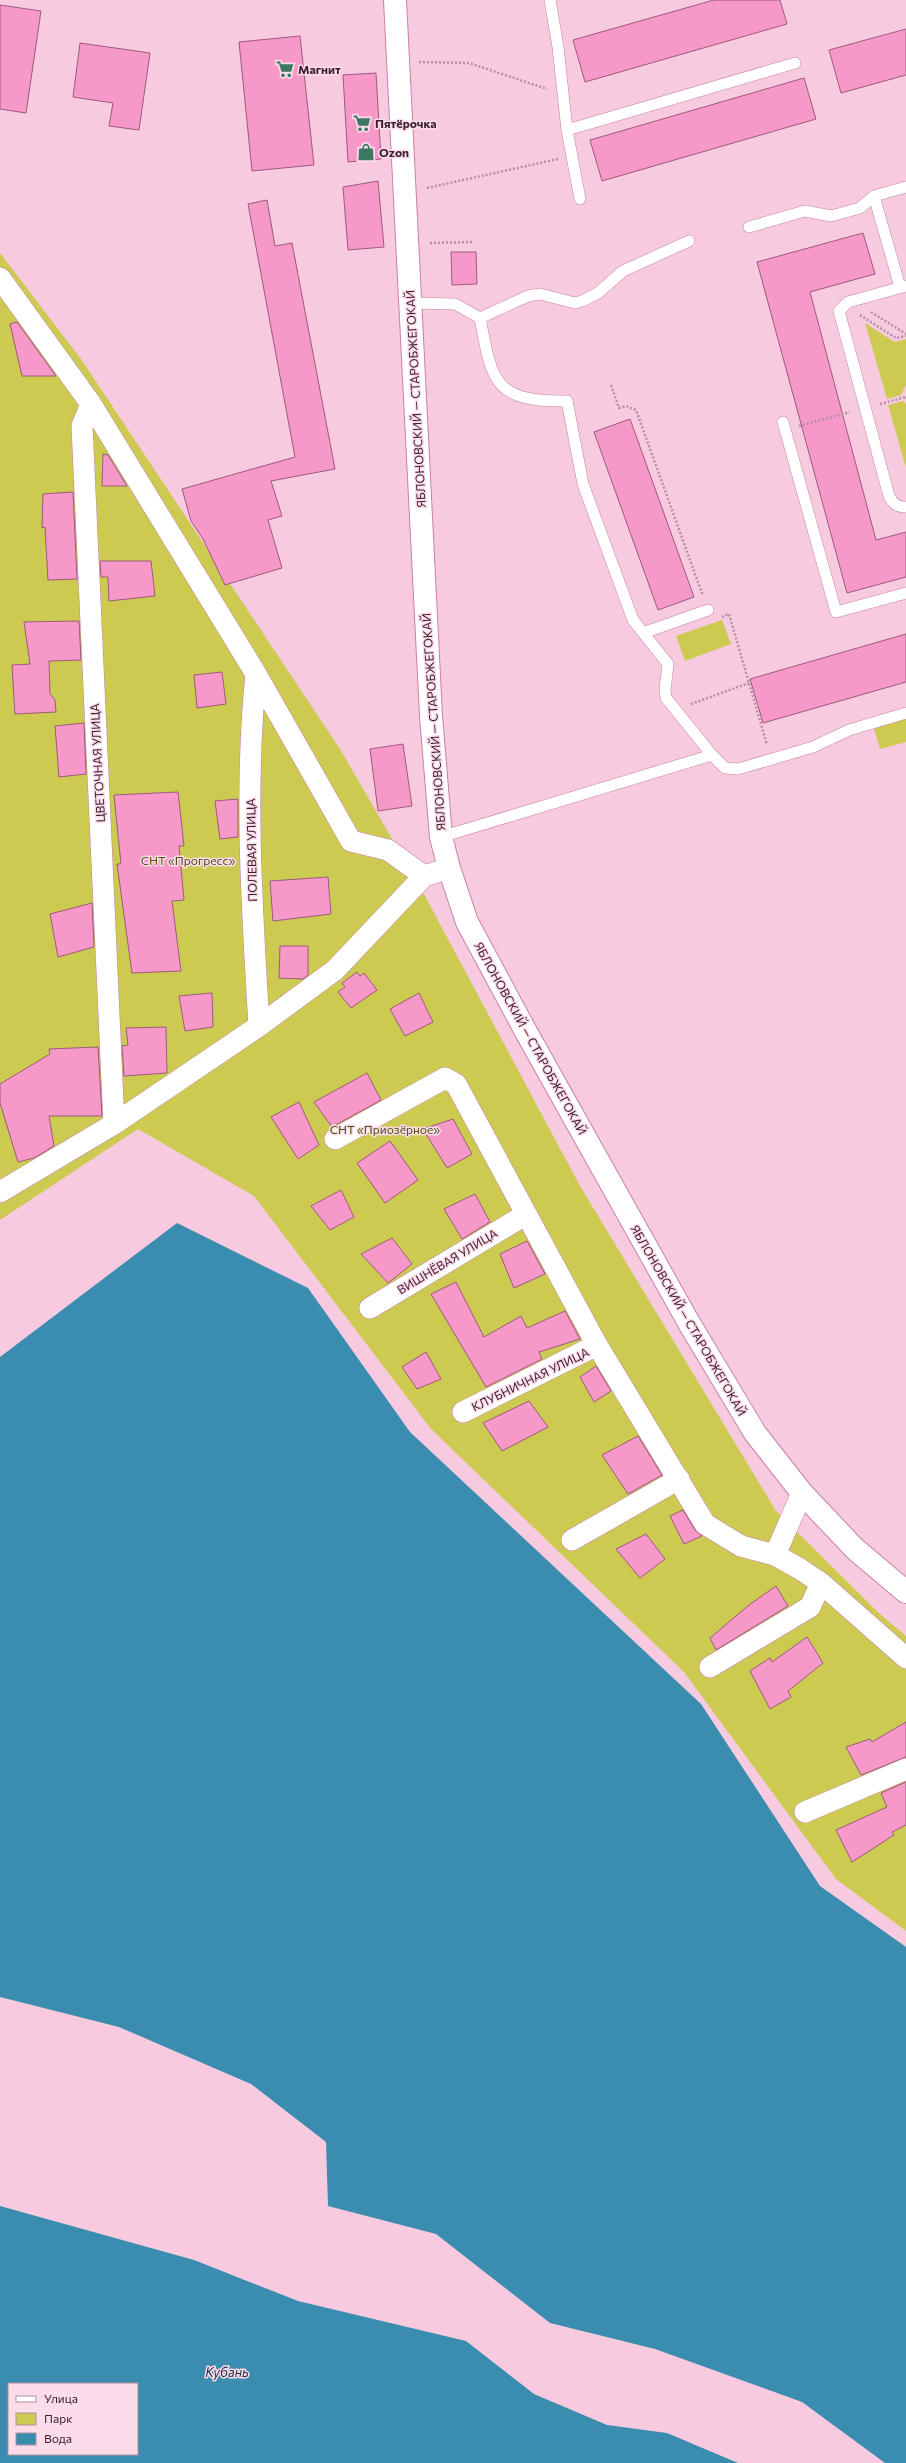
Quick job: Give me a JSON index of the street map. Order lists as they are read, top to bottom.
{
  "streets": {
    "street": [
      "ЯБЛОНОВСКИЙ — СТАРОБЖЕГОКАЙ",
      "ЦВЕТОЧНАЯ УЛИЦА",
      "ПОЛЕВАЯ УЛИЦА",
      "ВИШНЁВАЯ УЛИЦА",
      "КЛУБНИЧНАЯ УЛИЦА"
    ]
  },
  "water": ["Кубань"],
  "parks": ["СНТ «Прогресс»", "СНТ «Приозёрное»"],
  "places": {
    "supermarket": ["Магнит", "Пятёрочка"],
    "shop": ["Ozon"]
  },
  "legend": ["Улица", "Парк", "Вода"]
}
